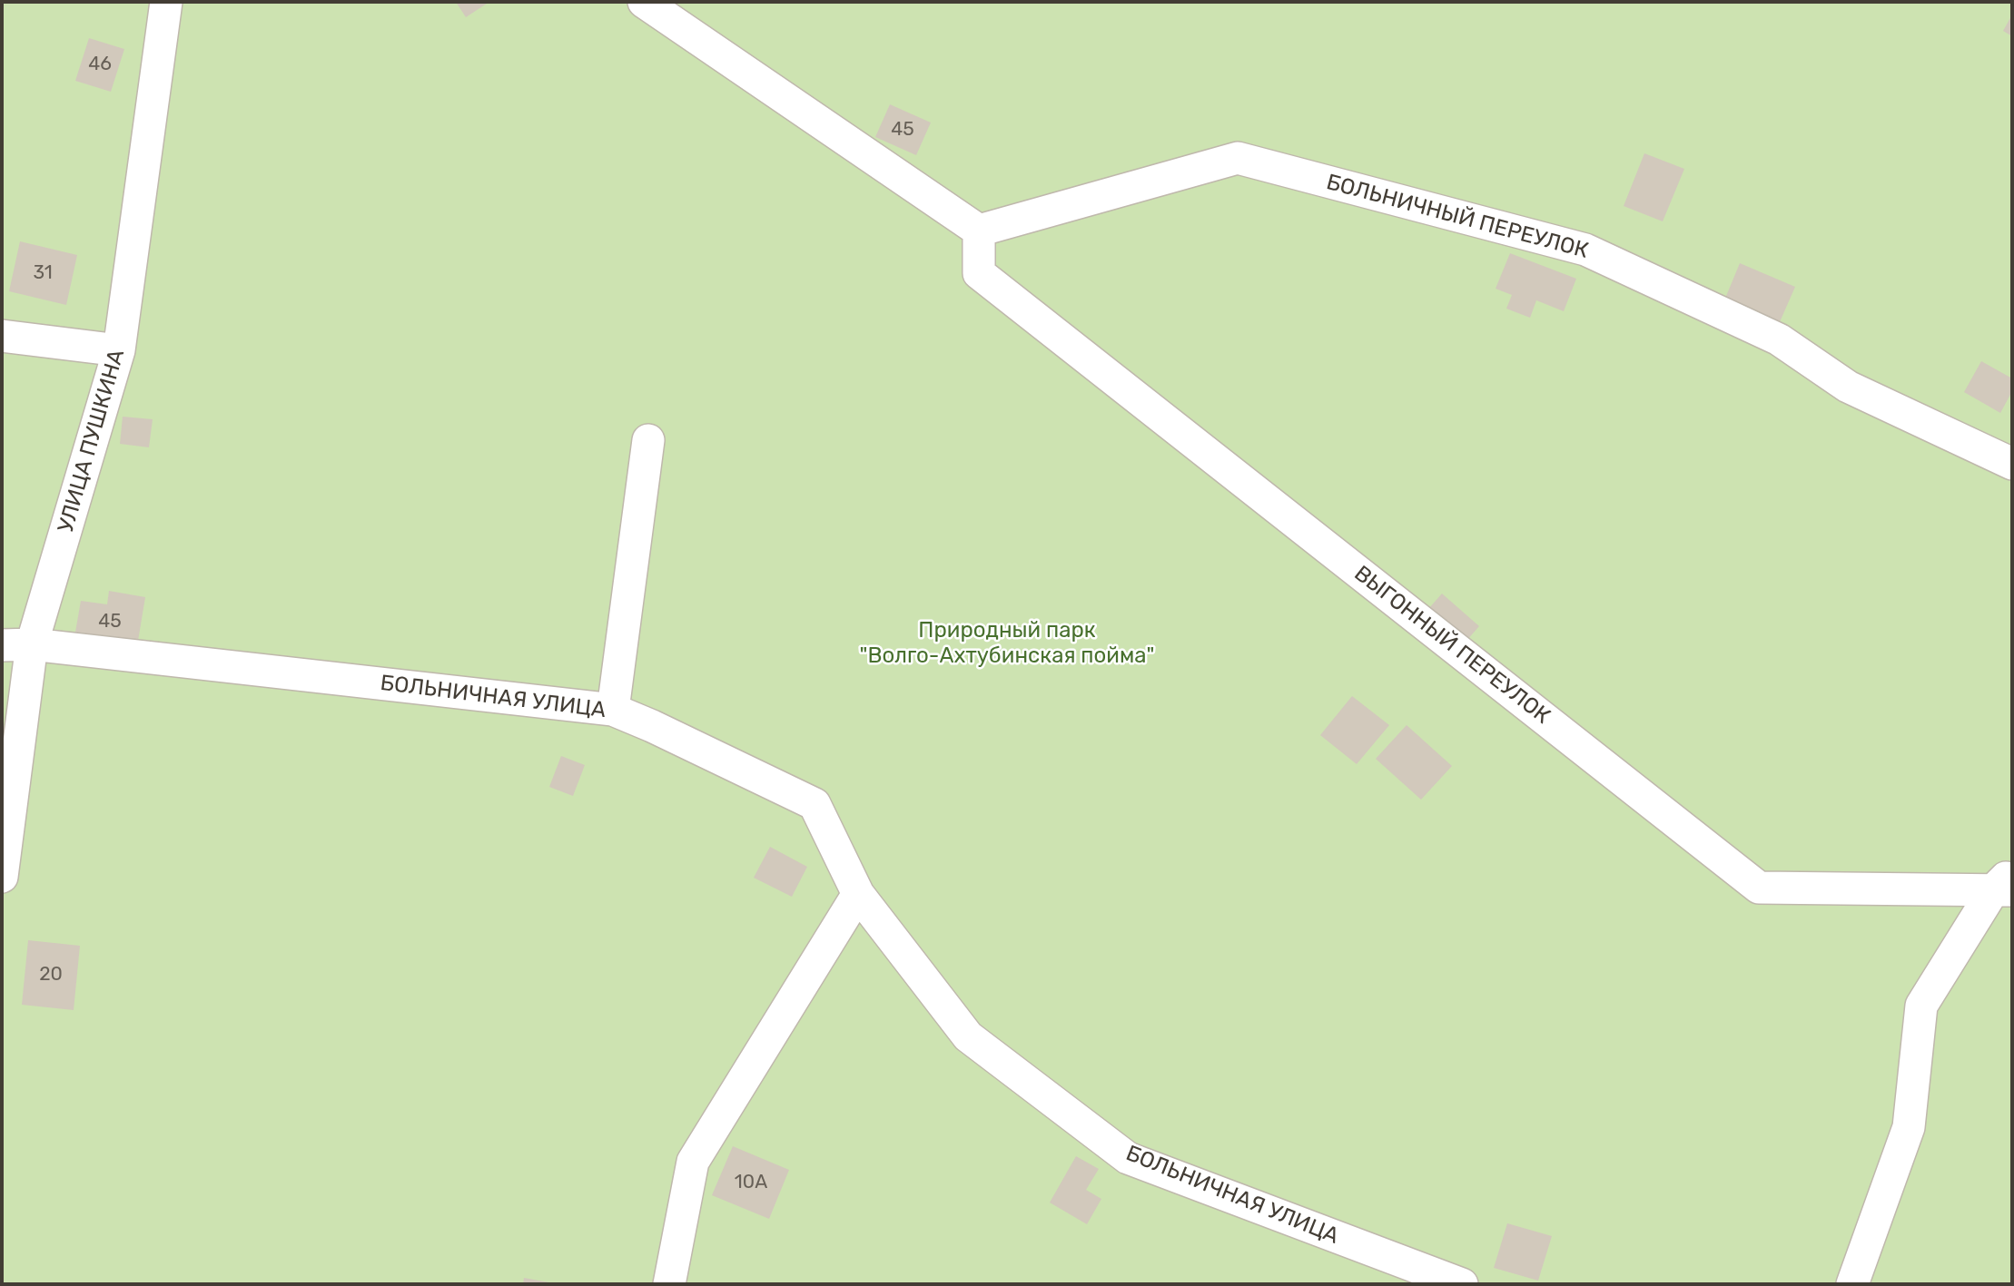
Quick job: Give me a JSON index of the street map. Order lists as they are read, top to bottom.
{
  "streets": {
    "street": [
      "БОЛЬНИЧНЫЙ ПЕРЕУЛОК",
      "УЛИЦА ПУШКИНА",
      "ВЫГОННЫЙ ПЕРЕУЛОК",
      "БОЛЬНИЧНАЯ УЛИЦА"
    ]
  },
  "crossings": [
    ["БОЛЬНИЧНЫЙ ПЕРЕУЛОК", "ВЫГОННЫЙ ПЕРЕУЛОК"],
    ["УЛИЦА ПУШКИНА", "БОЛЬНИЧНАЯ УЛИЦА"]
  ],
  "parks": ["Природный парк \"Волго-Ахтубинская пойма\""],
  "house_numbers": [
    "46",
    "45",
    "31",
    "45",
    "20",
    "10А"
  ]
}
